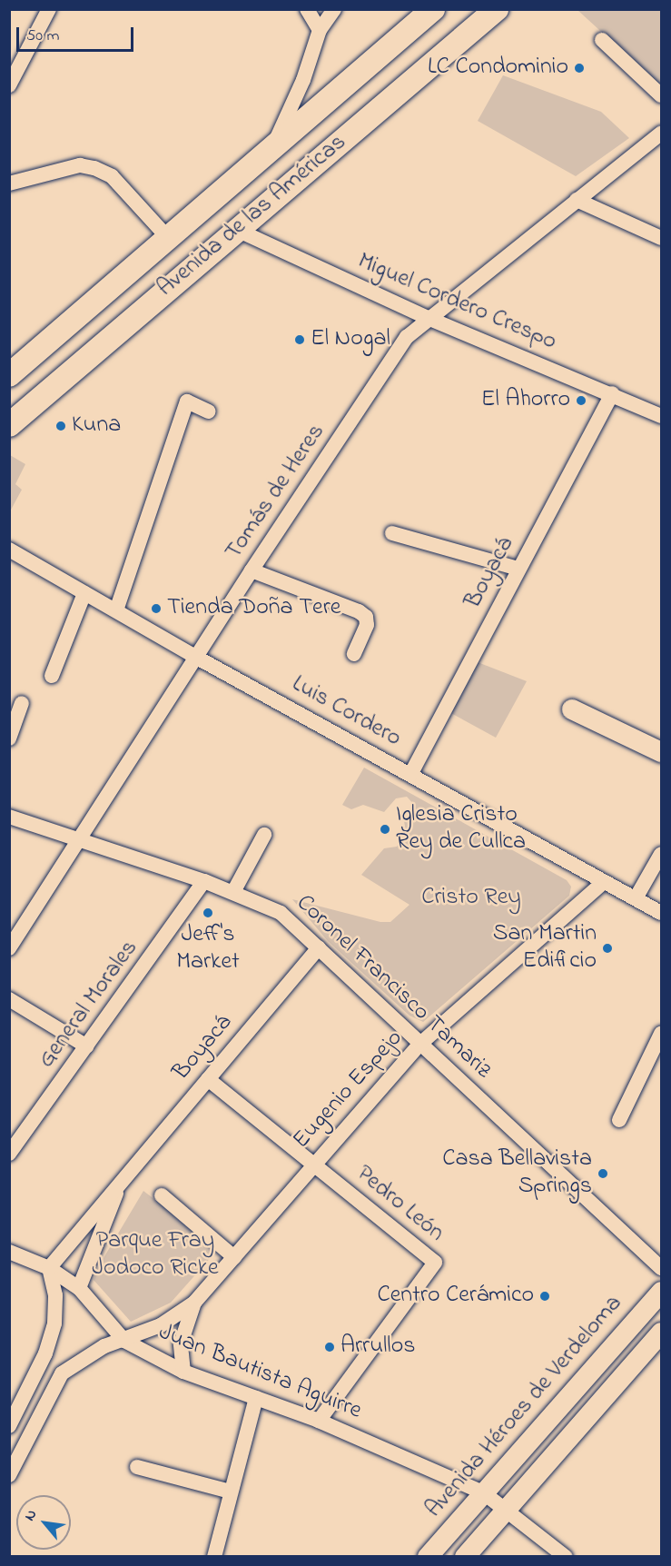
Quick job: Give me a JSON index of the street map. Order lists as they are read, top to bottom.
{
  "streets": {
    "main road": ["Avenida de las Américas", "Avenida Héroes de Verdeloma"],
    "street": [
      "Miguel Cordero Crespo",
      "Tomás de Heres",
      "Boyacá",
      "Luis Cordero",
      "Coronel Francisco Tamariz",
      "General Morales",
      "Eugenio Espejo",
      "Pedro León",
      "Juan Bautista Aguirre"
    ]
  },
  "crossings": [
    ["Avenida de las Américas", "Miguel Cordero Crespo"],
    ["Miguel Cordero Crespo", "Tomás de Heres"],
    ["Miguel Cordero Crespo", "Boyacá"],
    ["Tomás de Heres", "Luis Cordero"],
    ["Tomás de Heres", "Coronel Francisco Tamariz"],
    ["Boyacá", "Luis Cordero"],
    ["Boyacá", "Coronel Francisco Tamariz"],
    ["Boyacá", "Pedro León"],
    ["Boyacá", "Juan Bautista Aguirre"],
    ["Luis Cordero", "Eugenio Espejo"],
    ["Coronel Francisco Tamariz", "General Morales"],
    ["Coronel Francisco Tamariz", "Eugenio Espejo"],
    ["Eugenio Espejo", "Pedro León"],
    ["Eugenio Espejo", "Juan Bautista Aguirre"],
    ["Pedro León", "Juan Bautista Aguirre"],
    ["Juan Bautista Aguirre", "Avenida Héroes de Verdeloma"]
  ],
  "parks": ["Cristo Rey", "Parque Fray Jodoco Ricke"],
  "places": [
    "LC Condominio",
    "El Nogal",
    "El Ahorro",
    "Kuna",
    "Tienda Doña Tere",
    "Iglesia Cristo Rey de Cullca",
    "Jeff's Market",
    "San Martin Edificio",
    "Casa Bellavista Springs",
    "Centro Cerámico",
    "Arrullos"
  ],
  "scale_bar": "50 m",
  "north": "top left"
}
